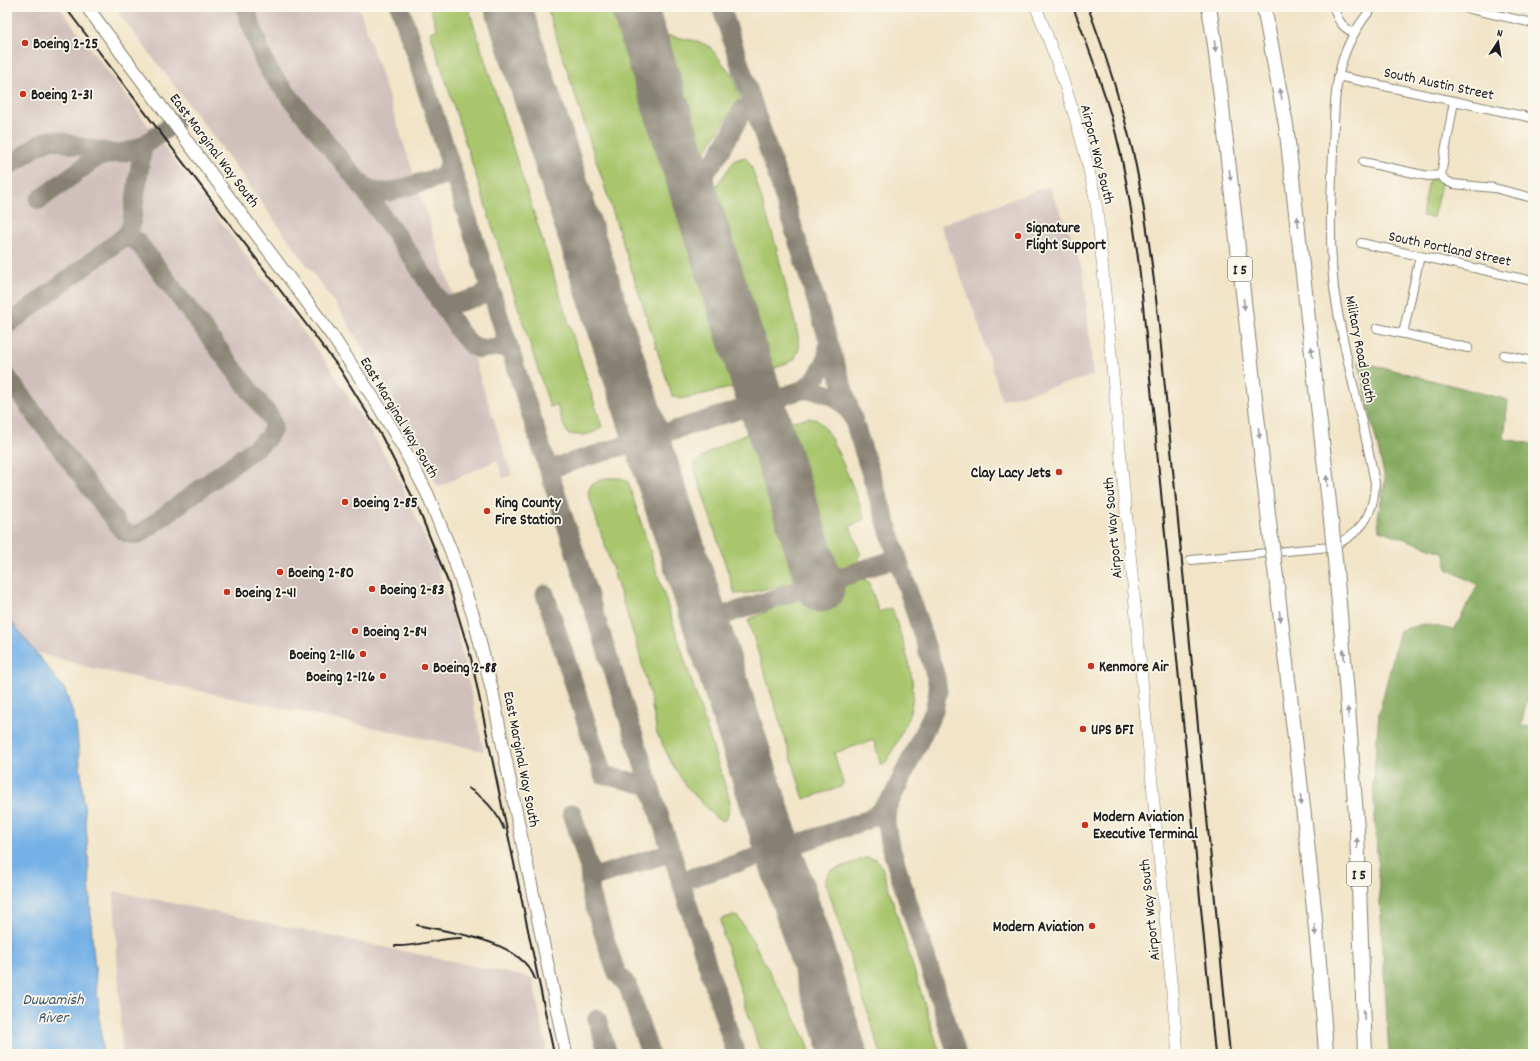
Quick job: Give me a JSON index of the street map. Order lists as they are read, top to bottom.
{
  "streets": {
    "highway": ["I 5"],
    "main road": ["East Marginal Way South", "Airport Way South"],
    "street": ["South Austin Street", "South Portland Street", "Military Road South"]
  },
  "crossings": [
    ["South Austin Street", "Military Road South"]
  ],
  "water": ["Duwamish River"],
  "places": [
    "Boeing 2-25",
    "Boeing 2-31",
    "Signature Flight Support",
    "Clay Lacy Jets",
    "Boeing 2-85",
    "King County Fire Station",
    "Boeing 2-80",
    "Boeing 2-83",
    "Boeing 2-41",
    "Boeing 2-84",
    "Boeing 2-116",
    "Kenmore Air",
    "Boeing 2-88",
    "Boeing 2-126",
    "UPS BFI",
    "Modern Aviation Executive Terminal",
    "Modern Aviation"
  ],
  "north": "top"
}
